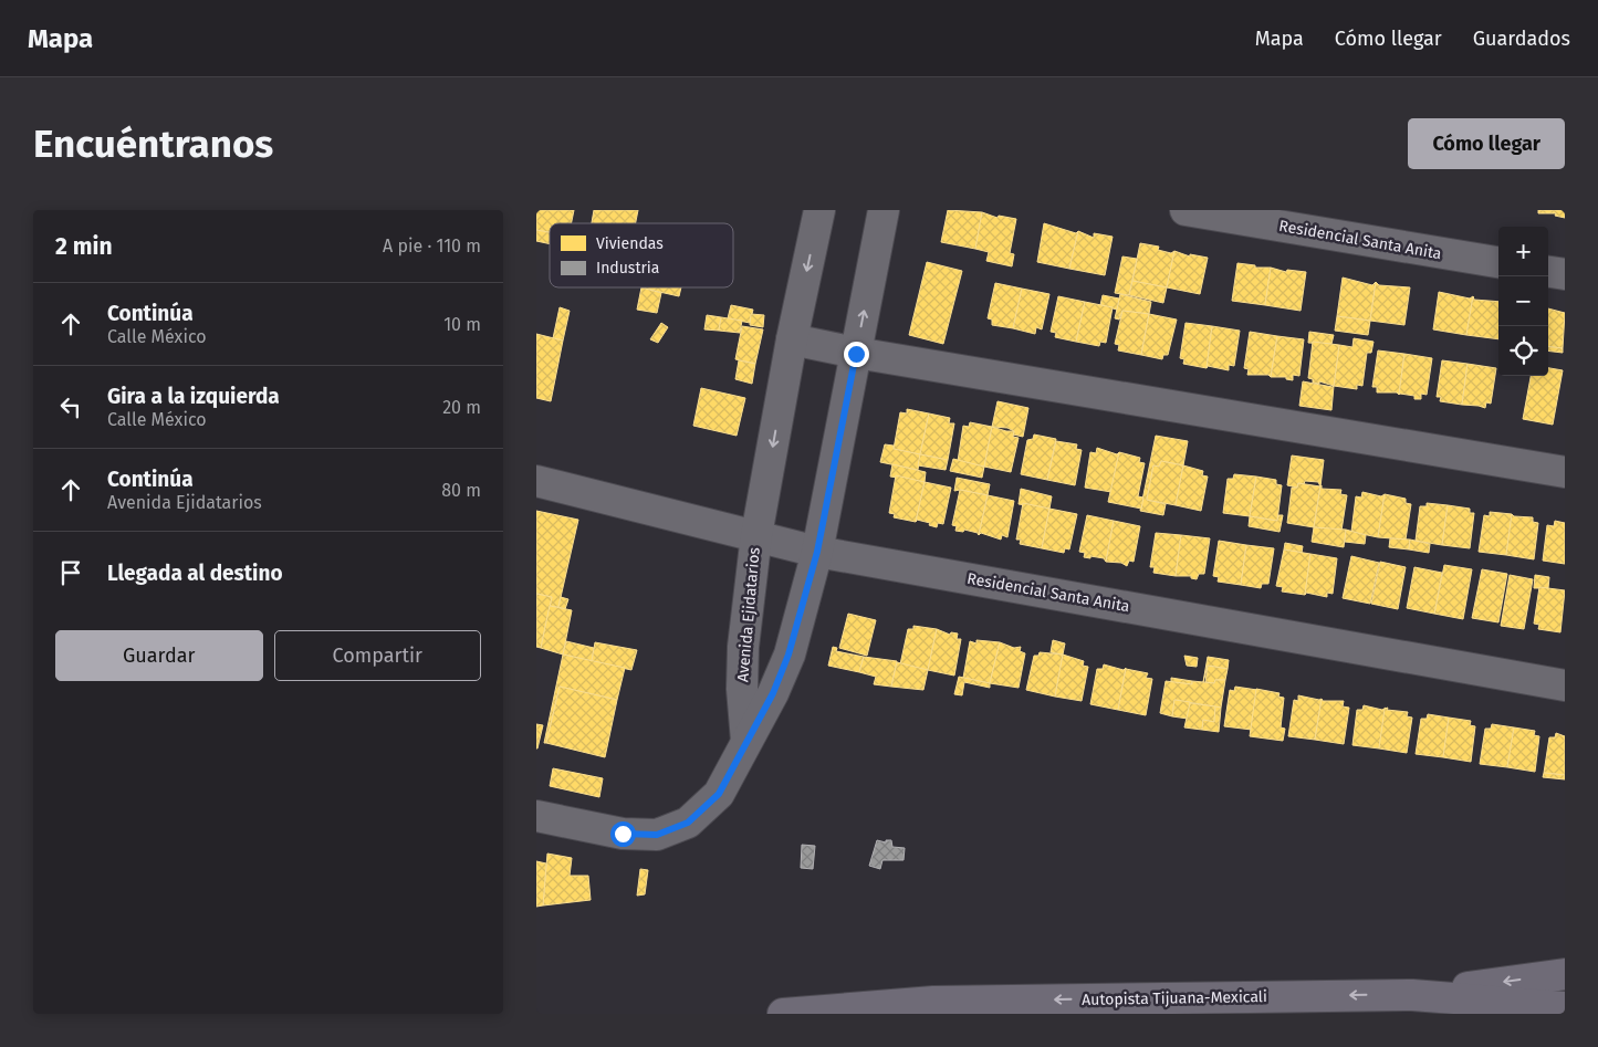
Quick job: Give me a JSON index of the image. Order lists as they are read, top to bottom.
{
  "streets": {
    "highway": ["Autopista Tijuana-Mexicali"],
    "street": ["Residencial Santa Anita", "Avenida Ejidatarios"]
  },
  "crossings": [
    ["Residencial Santa Anita", "Avenida Ejidatarios"]
  ],
  "one_way": ["Autopista Tijuana-Mexicali"],
  "legend": ["Viviendas", "Industria"],
  "page": {
    "header": "Mapa",
    "nav": ["Mapa", "Cómo llegar", "Guardados"],
    "buttons": [
      "Cómo llegar",
      ["Guardar", "Compartir"]
    ],
    "title": "Encuéntranos",
    "heading": ["2 min", "A pie · 110 m"],
    "map_buttons": ["+", "−"],
    "list": [
      ["Continúa", "Calle México", "10 m"],
      ["Gira a la izquierda", "Calle México", "20 m"],
      ["Continúa", "Avenida Ejidatarios", "80 m"],
      "Llegada al destino"
    ]
  }
}
